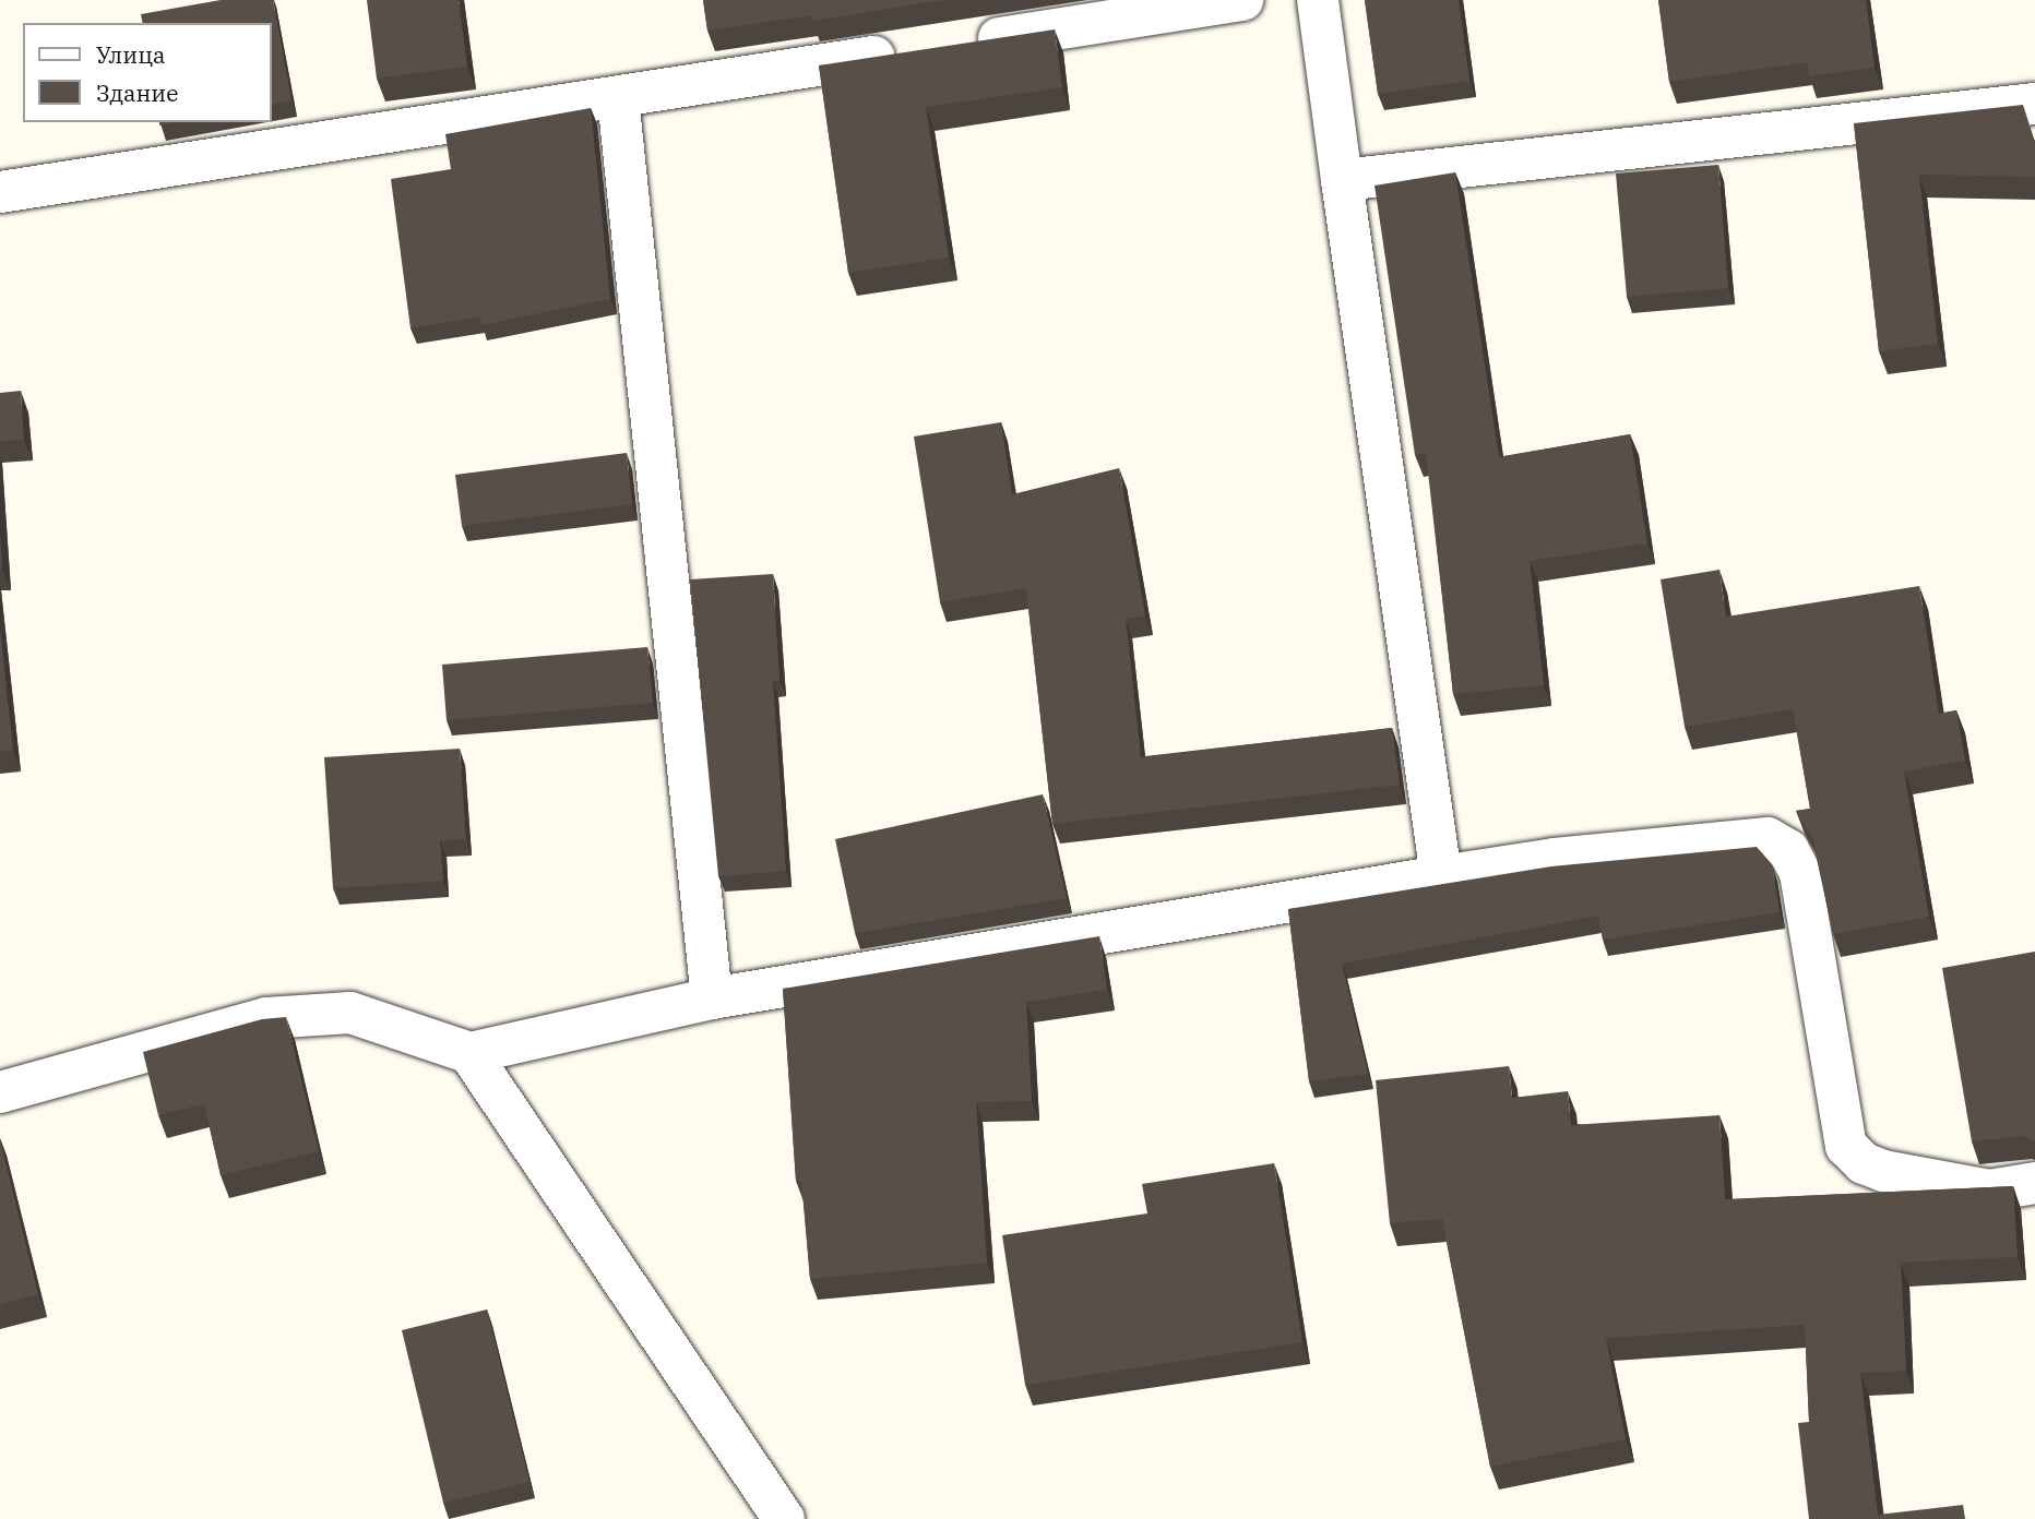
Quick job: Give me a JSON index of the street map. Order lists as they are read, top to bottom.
{
  "legend": ["Улица", "Здание"]
}
